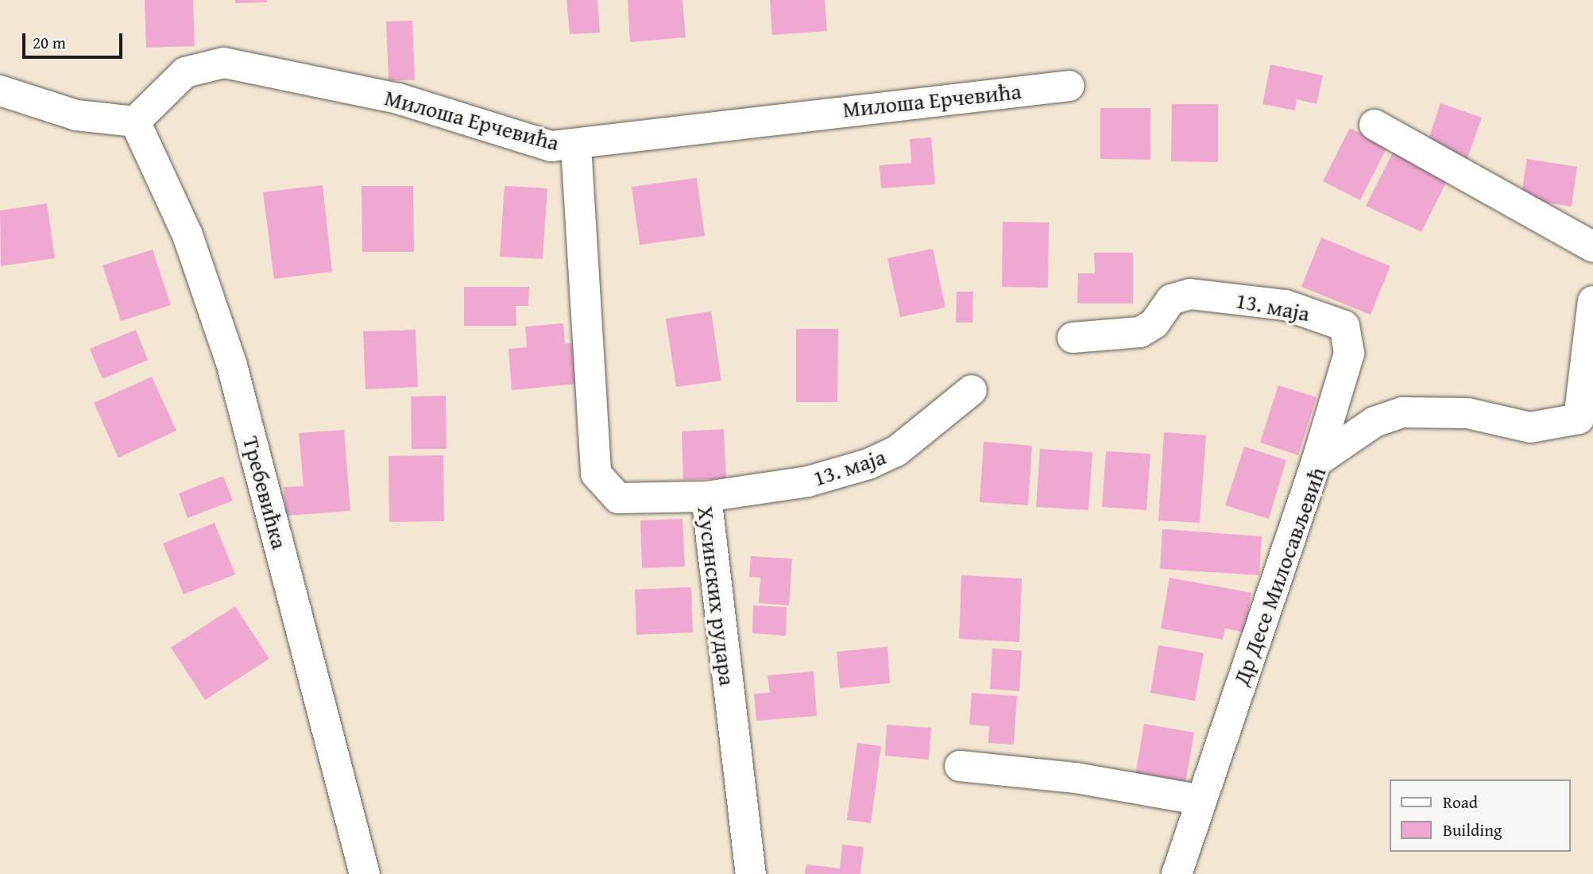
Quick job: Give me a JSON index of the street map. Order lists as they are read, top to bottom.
{
  "streets": {
    "street": [
      "Милоша Ерчевића",
      "13. маја",
      "Требевићка",
      "Др Десе Милосављевић",
      "Хусинских рудара"
    ]
  },
  "crossings": [
    ["Милоша Ерчевића", "Требевићка"],
    ["Милоша Ерчевића", "Хусинских рудара"],
    ["13. маја", "Др Десе Милосављевић"],
    ["13. маја", "Хусинских рудара"]
  ],
  "legend": ["Road", "Building"],
  "scale_bar": "20 m"
}
